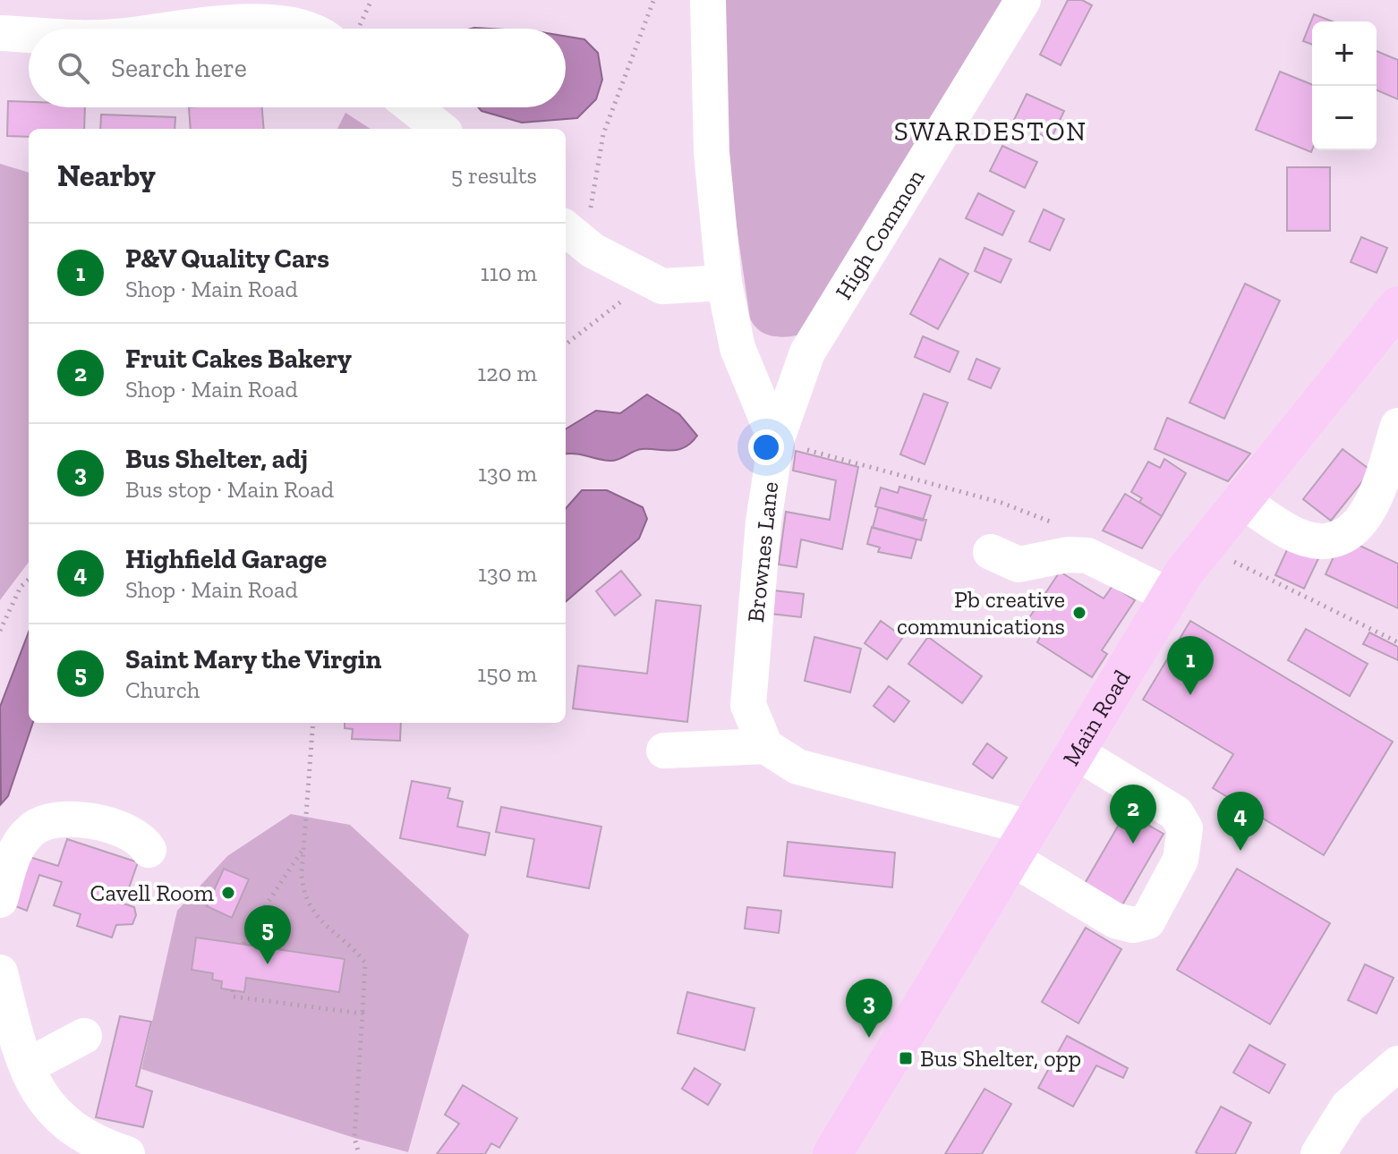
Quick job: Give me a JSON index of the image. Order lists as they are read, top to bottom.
{
  "streets": {
    "main road": ["Main Road"],
    "street": ["High Common", "Brownes Lane"]
  },
  "crossings": [
    ["High Common", "Brownes Lane"]
  ],
  "districts": ["SWARDESTON"],
  "places": {
    "other": ["Pb creative communications", "Cavell Room"],
    "transit": ["Bus Shelter, opp"]
  },
  "page": {
    "map_buttons": ["+", "−"],
    "search": "Search here",
    "heading": ["Nearby", "5 results"],
    "list": [
      {
        "mark": "1",
        "name": "P&V Quality Cars",
        "note": "Shop · Main Road",
        "value": "110 m"
      },
      {
        "mark": "2",
        "name": "Fruit Cakes Bakery",
        "note": "Shop · Main Road",
        "value": "120 m"
      },
      {
        "mark": "3",
        "name": "Bus Shelter, adj",
        "note": "Bus stop · Main Road",
        "value": "130 m"
      },
      {
        "mark": "4",
        "name": "Highfield Garage",
        "note": "Shop · Main Road",
        "value": "130 m"
      },
      {
        "mark": "5",
        "name": "Saint Mary the Virgin",
        "note": "Church",
        "value": "150 m"
      }
    ],
    "pins": [
      "1",
      "2",
      "4",
      "5",
      "3"
    ]
  }
}
